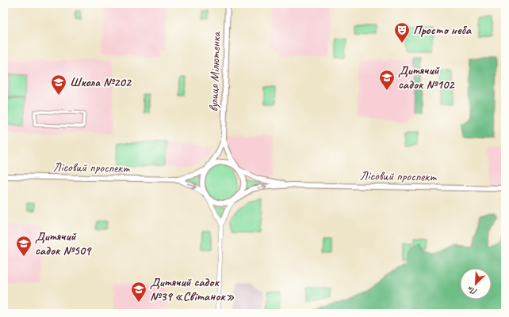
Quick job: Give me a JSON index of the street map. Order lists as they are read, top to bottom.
{
  "streets": {
    "street": ["вулиця Мілютенка", "Лісовий проспект"]
  },
  "crossings": [
    ["вулиця Мілютенка", "Лісовий проспект"]
  ],
  "places": {
    "theatre": ["Просто неба"],
    "school or university": [
      "Дитячий садок №102",
      "Школа №202",
      "Дитячий садок №509",
      "Дитячий садок №39 «Світанок»"
    ]
  },
  "north": "bottom left"
}
